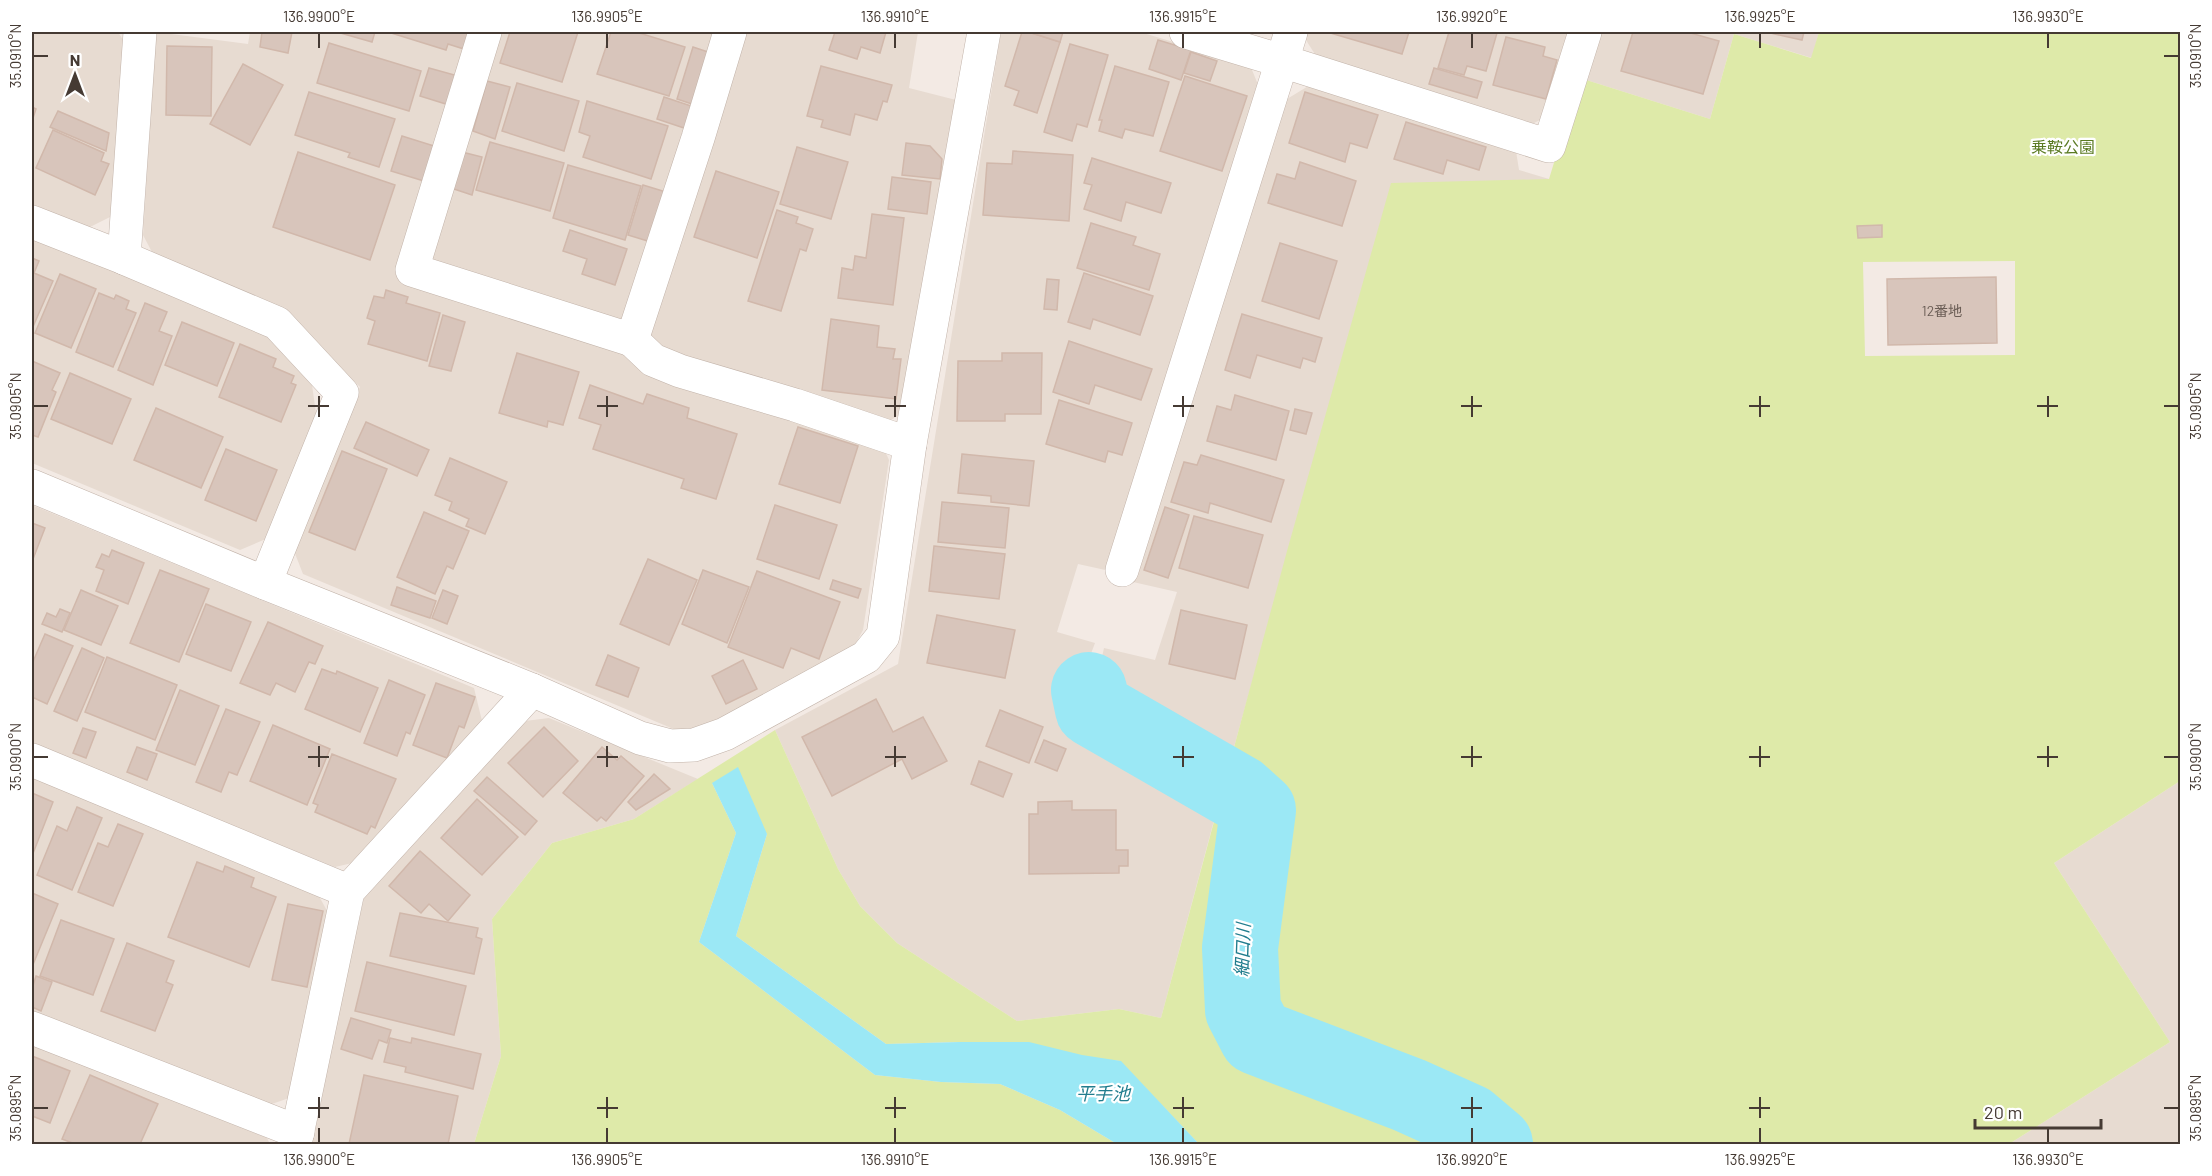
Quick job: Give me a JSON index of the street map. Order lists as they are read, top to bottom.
{
  "water": ["細口川", "平手池"],
  "parks": ["乗鞍公園"],
  "house_numbers": ["12番地"],
  "scale_bar": "20 m",
  "north": "top",
  "coordinates": [
    "136.9900°E",
    "136.9905°E",
    "136.9910°E",
    "136.9915°E",
    "136.9920°E",
    "136.9925°E",
    "136.9930°E",
    "35.0910°N",
    "35.0905°N",
    "35.0900°N",
    "35.0895°N"
  ]
}
